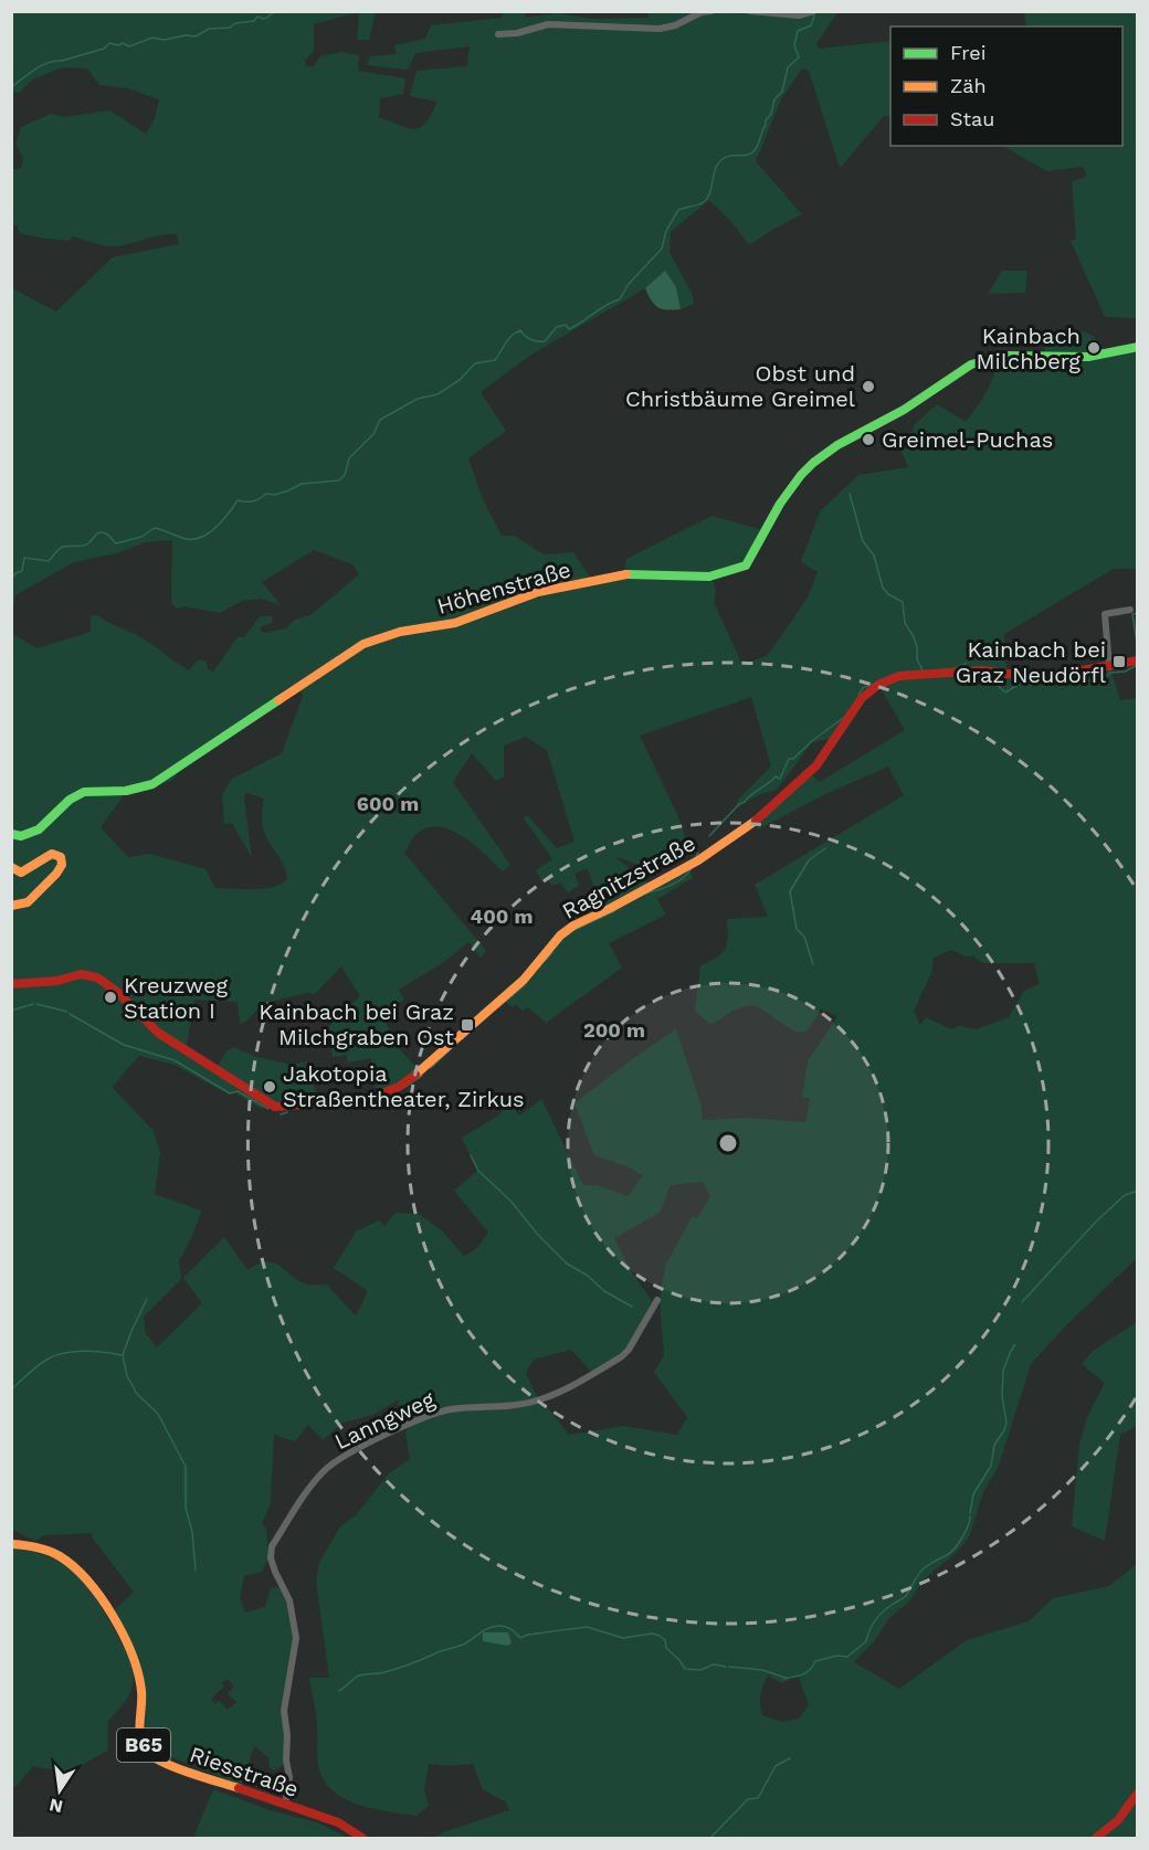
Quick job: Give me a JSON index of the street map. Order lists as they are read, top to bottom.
{
  "streets": {
    "main road": [
      "Höhenstraße",
      "Ragnitzstraße",
      "B65",
      "Riesstraße"
    ],
    "street": ["Lanngweg"]
  },
  "crossings": [
    ["Lanngweg", "Riesstraße"]
  ],
  "places": {
    "other": [
      "Kainbach Milchberg",
      "Obst und Christbäume Greimel",
      "Greimel-Puchas",
      "Kreuzweg Station I",
      "Jakotopia Straßentheater, Zirkus"
    ],
    "transit": ["Kainbach bei Graz Neudörfl", "Kainbach bei Graz Milchgraben Ost"]
  },
  "legend": ["Frei", "Zäh", "Stau"],
  "north": "bottom",
  "rings": ["600 m", "400 m", "200 m"]
}
